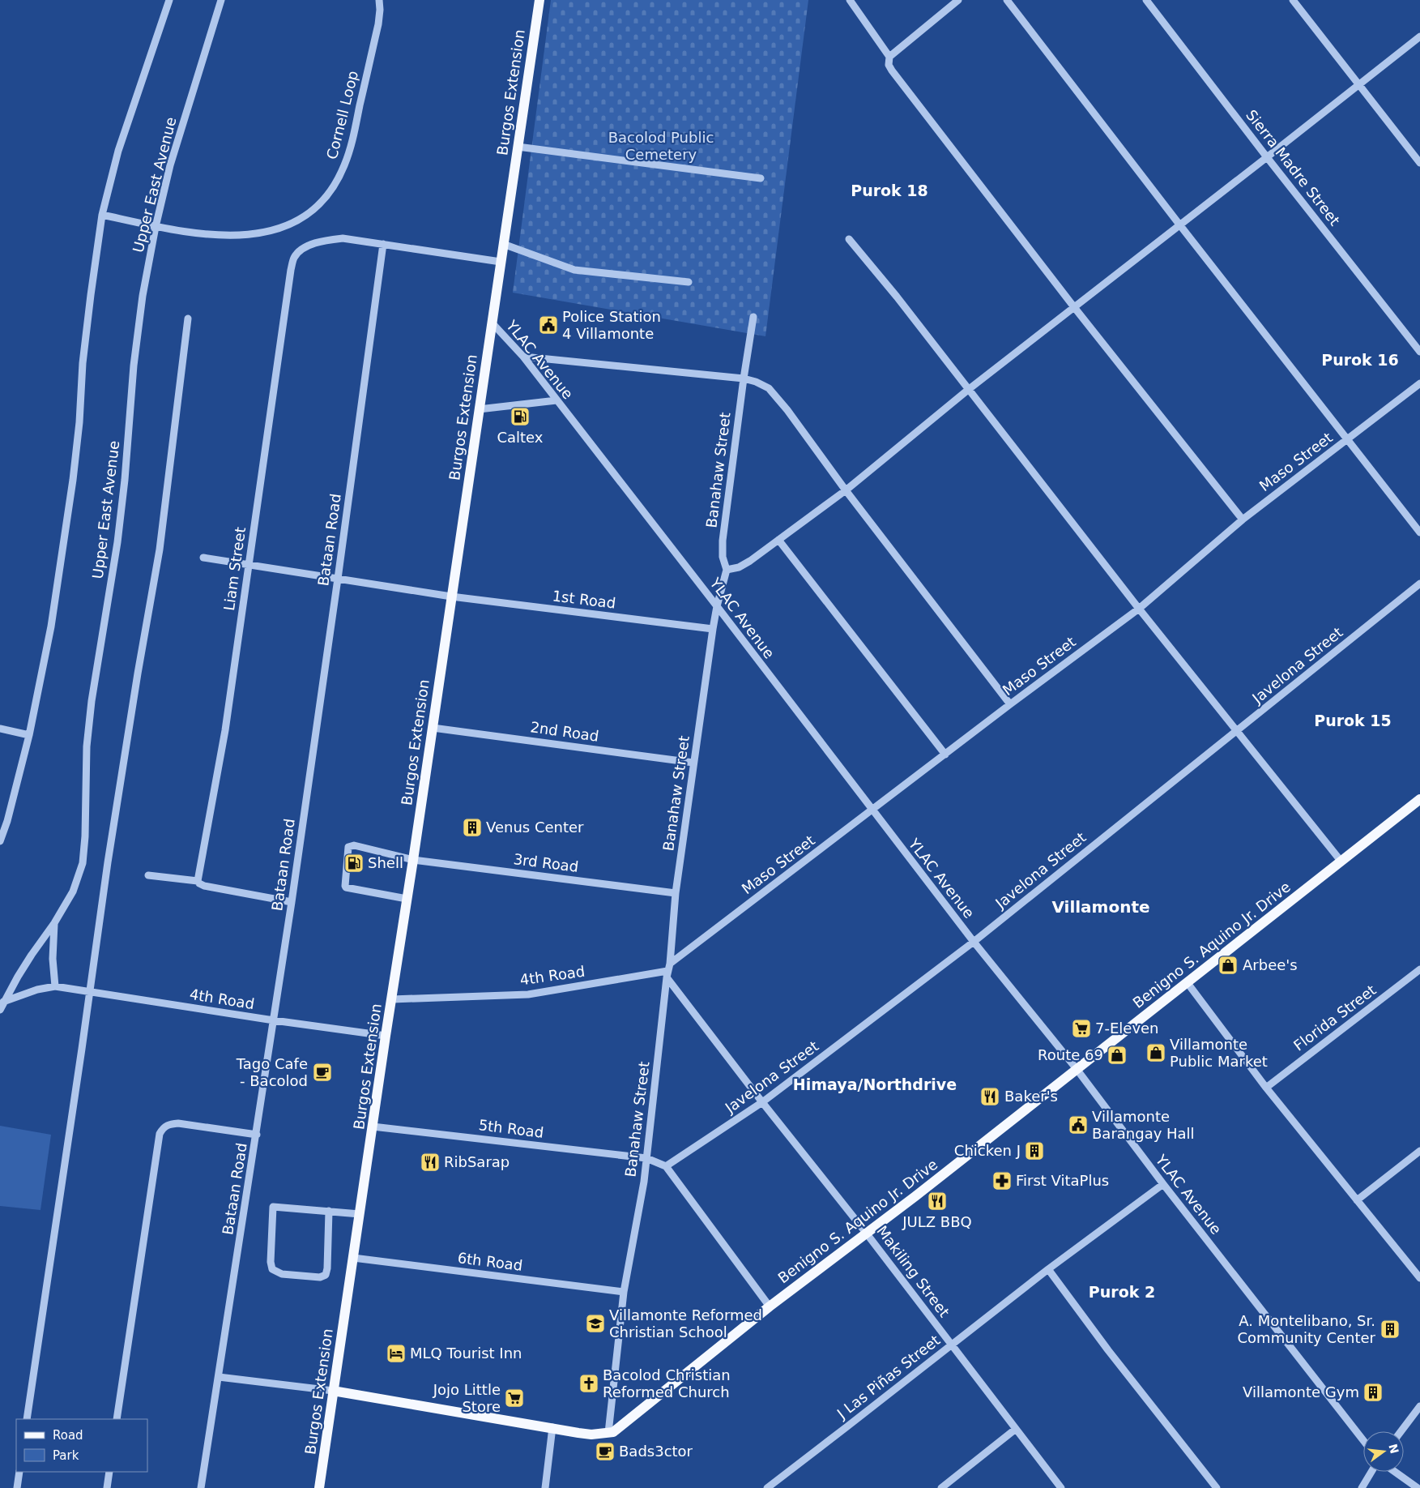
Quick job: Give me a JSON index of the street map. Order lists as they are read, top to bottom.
{
  "streets": {
    "main road": ["Burgos Extension", "Benigno S. Aquino Jr. Drive"],
    "street": [
      "Cornell Loop",
      "Sierra Madre Street",
      "Upper East Avenue",
      "YLAC Avenue",
      "Maso Street",
      "Banahaw Street",
      "Bataan Road",
      "Liam Street",
      "1st Road",
      "Javelona Street",
      "2nd Road",
      "3rd Road",
      "4th Road",
      "Florida Street",
      "5th Road",
      "6th Road",
      "Makiling Street",
      "J Las Piñas Street"
    ]
  },
  "crossings": [
    ["Burgos Extension", "YLAC Avenue"],
    ["Burgos Extension", "Liam Street"],
    ["Burgos Extension", "1st Road"],
    ["Burgos Extension", "2nd Road"],
    ["Burgos Extension", "3rd Road"],
    ["Burgos Extension", "Benigno S. Aquino Jr. Drive"],
    ["Burgos Extension", "4th Road"],
    ["Burgos Extension", "5th Road"],
    ["Burgos Extension", "6th Road"],
    ["Cornell Loop", "Upper East Avenue"],
    ["Upper East Avenue", "4th Road"],
    ["YLAC Avenue", "Maso Street"],
    ["YLAC Avenue", "Banahaw Street"],
    ["YLAC Avenue", "Javelona Street"],
    ["YLAC Avenue", "Benigno S. Aquino Jr. Drive"],
    ["YLAC Avenue", "J Las Piñas Street"],
    ["Maso Street", "Banahaw Street"],
    ["Maso Street", "4th Road"],
    ["Maso Street", "Makiling Street"],
    ["Banahaw Street", "1st Road"],
    ["Banahaw Street", "2nd Road"],
    ["Banahaw Street", "3rd Road"],
    ["Banahaw Street", "Benigno S. Aquino Jr. Drive"],
    ["Banahaw Street", "4th Road"],
    ["Banahaw Street", "5th Road"],
    ["Banahaw Street", "6th Road"],
    ["Banahaw Street", "Makiling Street"],
    ["Bataan Road", "Liam Street"],
    ["Bataan Road", "1st Road"],
    ["Bataan Road", "4th Road"],
    ["Liam Street", "1st Road"],
    ["Javelona Street", "Makiling Street"],
    ["Benigno S. Aquino Jr. Drive", "Makiling Street"],
    ["4th Road", "Makiling Street"],
    ["Makiling Street", "J Las Piñas Street"]
  ],
  "districts": [
    "Purok 18",
    "Purok 16",
    "Purok 15",
    "Villamonte",
    "Himaya/Northdrive",
    "Purok 2"
  ],
  "parks": ["Bacolod Public Cemetery"],
  "places": {
    "public building": ["Police Station 4 Villamonte", "Villamonte Barangay Hall"],
    "fuel station": ["Caltex", "Shell"],
    "building": [
      "Venus Center",
      "Chicken J",
      "A. Montelibano, Sr. Community Center",
      "Villamonte Gym"
    ],
    "shop": ["Arbee's", "Villamonte Public Market", "Route 69"],
    "supermarket": ["7-Eleven", "Jojo Little Store"],
    "cafe": ["Tago Cafe - Bacolod", "Bads3ctor"],
    "restaurant": ["Baker's", "RibSarap", "JULZ BBQ"],
    "pharmacy": ["First VitaPlus"],
    "school or university": ["Villamonte Reformed Christian School"],
    "hotel": ["MLQ Tourist Inn"],
    "church": ["Bacolod Christian Reformed Church"]
  },
  "legend": ["Road", "Park"],
  "north": "right"
}
